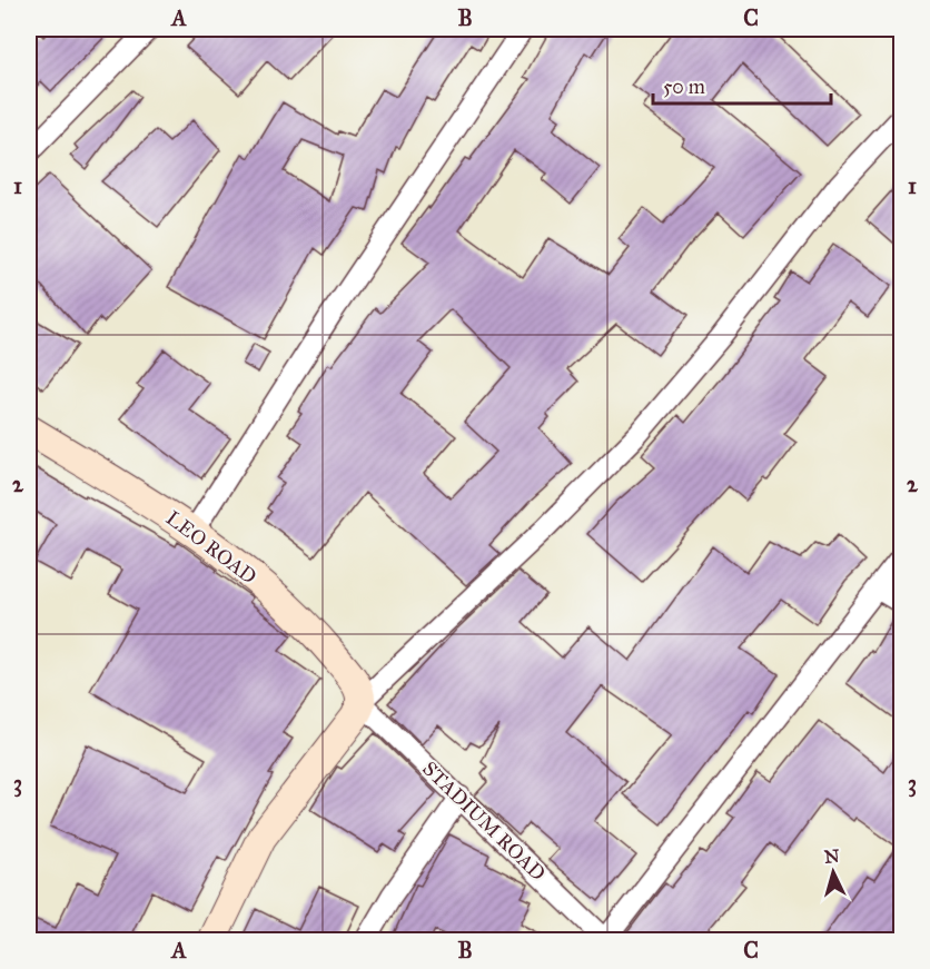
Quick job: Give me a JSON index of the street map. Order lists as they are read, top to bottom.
{
  "streets": {
    "street": ["LEO ROAD", "STADIUM ROAD"]
  },
  "crossings": [
    ["LEO ROAD", "STADIUM ROAD"]
  ],
  "scale_bar": "50 m",
  "north": "top",
  "grid": {
    "columns": ["A", "B", "C"],
    "rows": ["1", "2", "3"]
  }
}
